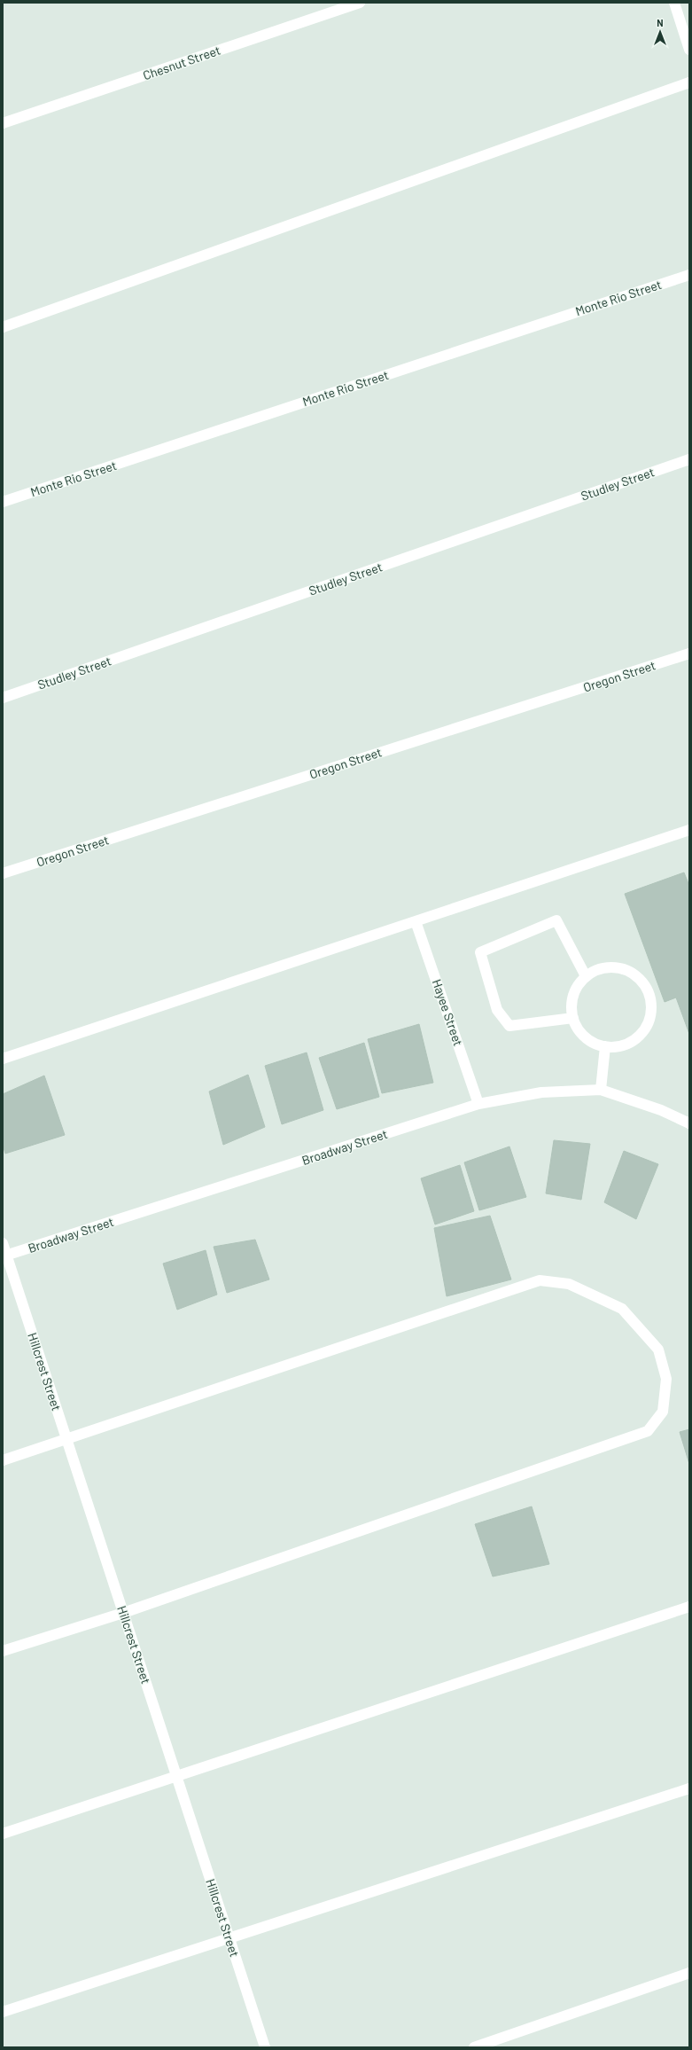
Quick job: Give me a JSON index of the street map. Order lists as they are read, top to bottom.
{
  "streets": {
    "street": [
      "Chesnut Street",
      "Monte Rio Street",
      "Studley Street",
      "Oregon Street",
      "Hayee Street",
      "Broadway Street",
      "Hillcrest Street"
    ]
  },
  "crossings": [
    ["Hayee Street", "Broadway Street"],
    ["Broadway Street", "Hillcrest Street"]
  ],
  "north": "top"
}
